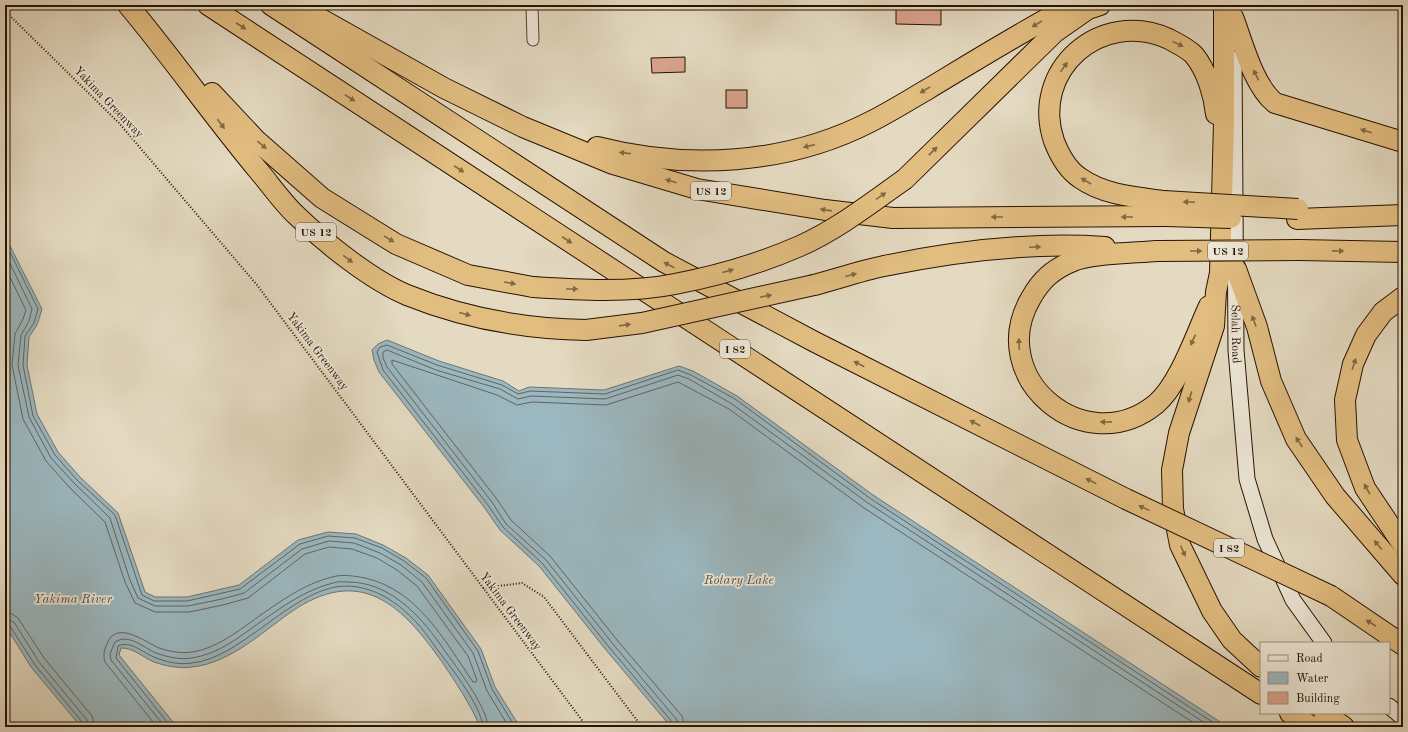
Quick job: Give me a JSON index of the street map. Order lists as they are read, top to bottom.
{
  "streets": {
    "highway": ["US 12", "I 82"],
    "main road": ["Selah Road"],
    "path": ["Yakima Greenway"]
  },
  "water": ["Rotary Lake", "Yakima River"],
  "legend": ["Road", "Water", "Building"]
}
